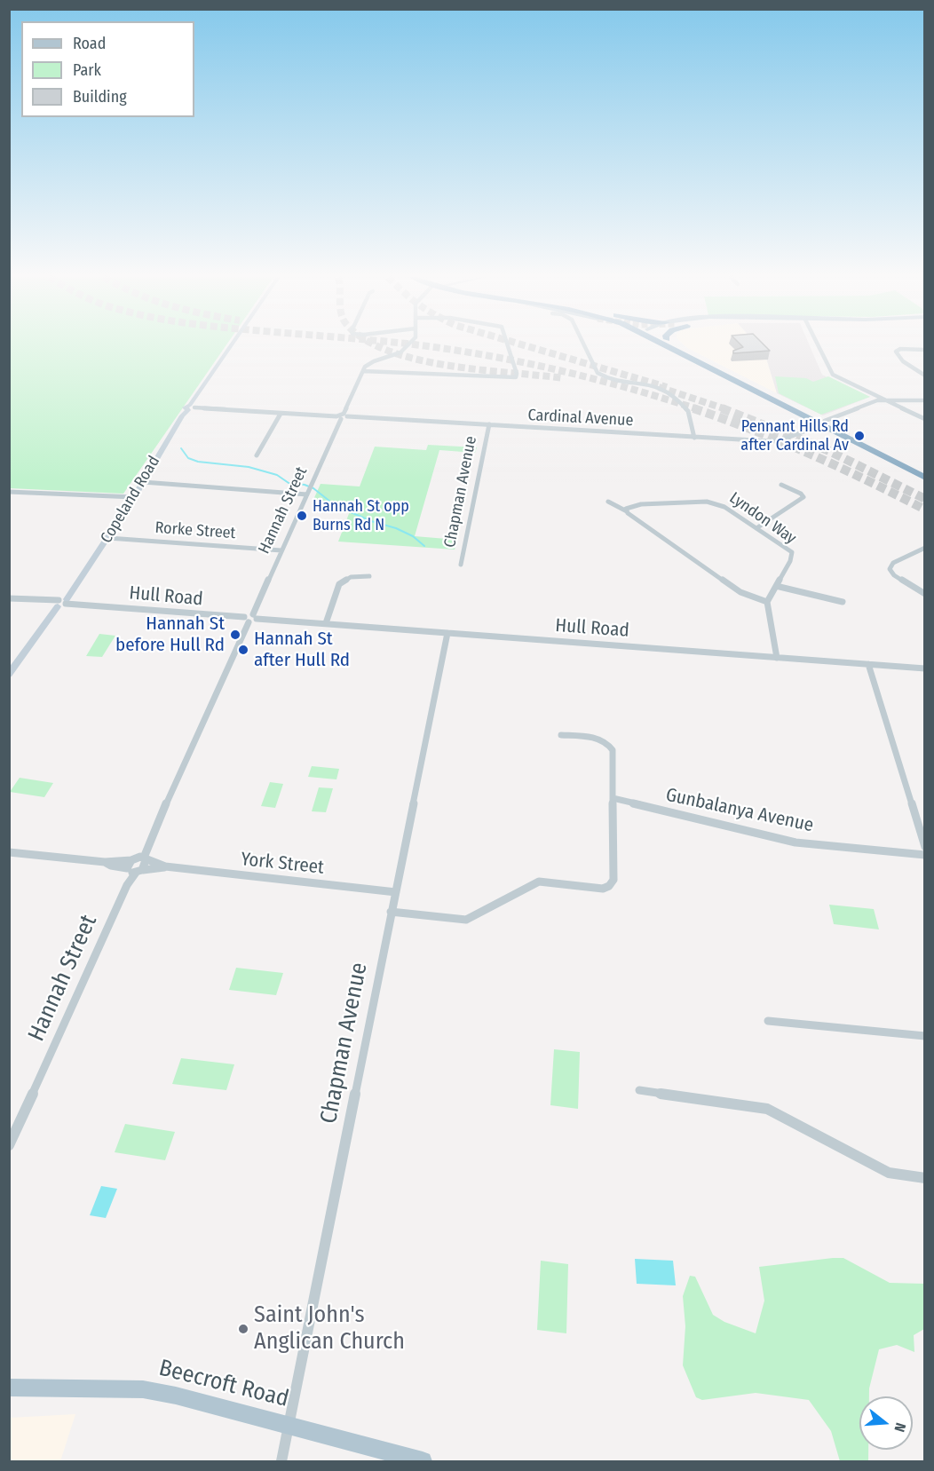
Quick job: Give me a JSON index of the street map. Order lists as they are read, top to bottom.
{
  "streets": {
    "main road": ["Copeland Road", "Beecroft Road"],
    "street": [
      "Cardinal Avenue",
      "Chapman Avenue",
      "Hannah Street",
      "Lyndon Way",
      "Rorke Street",
      "Hull Road",
      "Gunbalanya Avenue",
      "York Street"
    ]
  },
  "crossings": [
    ["Cardinal Avenue", "Chapman Avenue"],
    ["Cardinal Avenue", "Copeland Road"],
    ["Cardinal Avenue", "Hannah Street"],
    ["Chapman Avenue", "Hull Road"],
    ["Chapman Avenue", "York Street"],
    ["Chapman Avenue", "Beecroft Road"],
    ["Copeland Road", "Rorke Street"],
    ["Copeland Road", "Hull Road"],
    ["Hannah Street", "Rorke Street"],
    ["Hannah Street", "Hull Road"],
    ["Hannah Street", "York Street"]
  ],
  "places": [
    "Pennant Hills Rd after Cardinal Av",
    "Hannah St opp Burns Rd N",
    "Hannah St before Hull Rd",
    "Hannah St after Hull Rd",
    "Saint John's Anglican Church"
  ],
  "legend": ["Road", "Park", "Building"],
  "north": "right"
}
